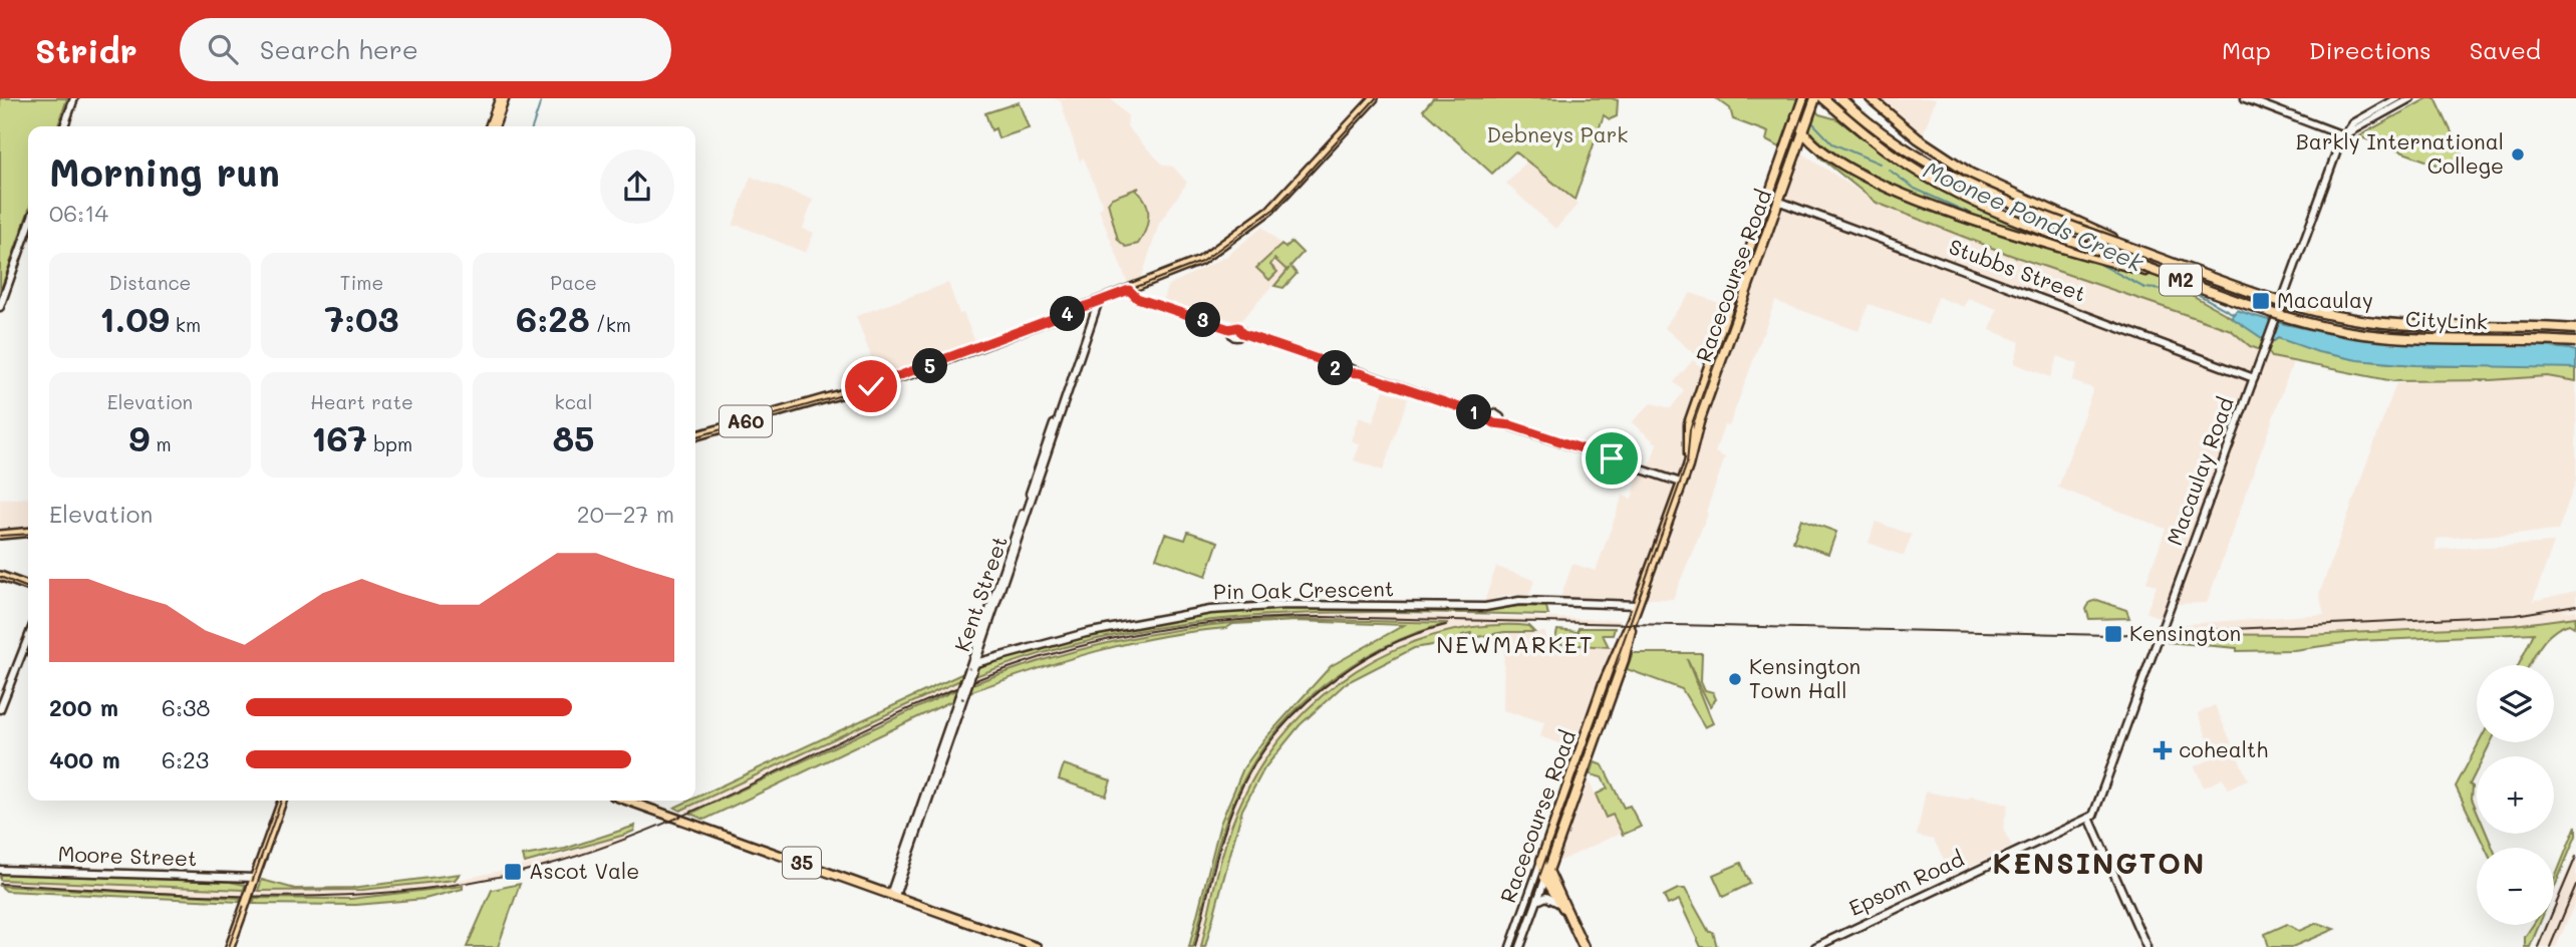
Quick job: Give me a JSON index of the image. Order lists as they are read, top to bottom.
{
  "streets": {
    "highway": [
      "Stubbs Street",
      "Racecourse Road",
      "M2",
      "CityLink"
    ],
    "main road": ["A60", "35"],
    "street": [
      "Macaulay Road",
      "Pin Oak Crescent",
      "Kent Street",
      "Moore Street",
      "Epsom Road"
    ]
  },
  "crossings": [
    ["Stubbs Street", "Racecourse Road"],
    ["Stubbs Street", "Macaulay Road"],
    ["Racecourse Road", "CityLink"],
    ["Racecourse Road", "Pin Oak Crescent"],
    ["A60", "Kent Street"],
    ["Macaulay Road", "Epsom Road"],
    ["Pin Oak Crescent", "Kent Street"],
    ["Kent Street", "35"]
  ],
  "districts": ["NEWMARKET", "KENSINGTON"],
  "water": ["Moonee Ponds Creek"],
  "parks": ["Debneys Park"],
  "places": {
    "other": ["Barkly International College", "Kensington Town Hall"],
    "transit": ["Macaulay", "Kensington", "Ascot Vale"],
    "health": ["cohealth"]
  },
  "page": {
    "header": "Stridr",
    "search": "Search here",
    "nav": ["Map", "Directions", "Saved"],
    "heading": ["Morning run", "06:14"],
    "stats": [
      ["Distance", "1.09 km"],
      ["Time", "7:03"],
      ["Pace", "6:28 /km"],
      ["Elevation", "9 m"],
      ["Heart rate", "167 bpm"],
      ["kcal", "85"]
    ],
    "pins": [
      "4",
      "3",
      "5",
      "2",
      "1"
    ],
    "chart": ["Elevation", "20–27 m"],
    "map_buttons": ["+", "−"],
    "list": [
      {
        "name": "200 m",
        "note": "6:38"
      },
      {
        "name": "400 m",
        "note": "6:23"
      }
    ]
  }
}
